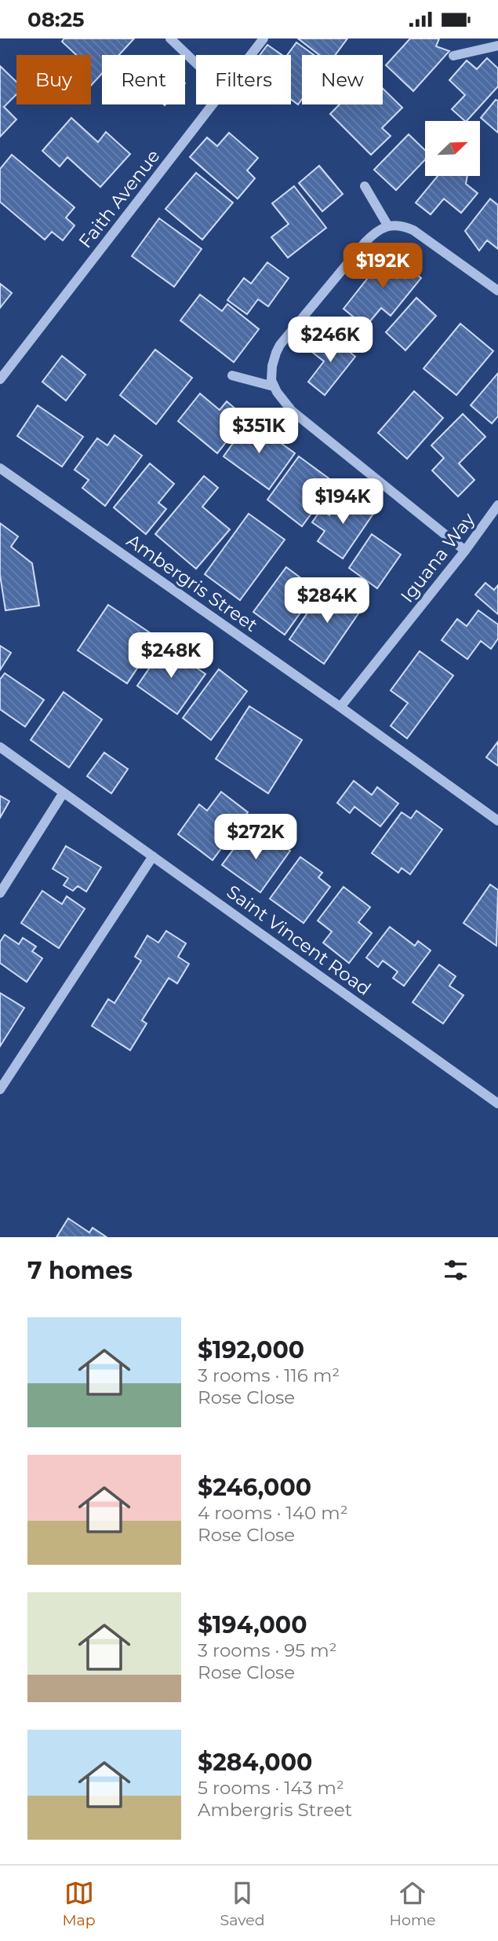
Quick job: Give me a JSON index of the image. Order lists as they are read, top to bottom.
{
  "streets": {
    "street": [
      "Faith Avenue",
      "Iguana Way",
      "Ambergris Street",
      "Saint Vincent Road"
    ]
  },
  "crossings": [
    ["Iguana Way", "Ambergris Street"]
  ],
  "north": "top right",
  "page": {
    "status": "08:25",
    "chip": [
      "Buy",
      "Rent",
      "Filters",
      "New"
    ],
    "price": [
      "$192K",
      "$246K",
      "$351K",
      "$194K",
      "$284K",
      "$248K",
      "$272K"
    ],
    "heading": "7 homes",
    "list": [
      {
        "name": "$192,000",
        "note": "3 rooms · 116 m² · Rose Close"
      },
      {
        "name": "$246,000",
        "note": "4 rooms · 140 m² · Rose Close"
      },
      {
        "name": "$194,000",
        "note": "3 rooms · 95 m² · Rose Close"
      },
      {
        "name": "$284,000",
        "note": "5 rooms · 143 m² · Ambergris Street"
      }
    ],
    "tabs": ["Map", "Saved", "Home"]
  }
}
